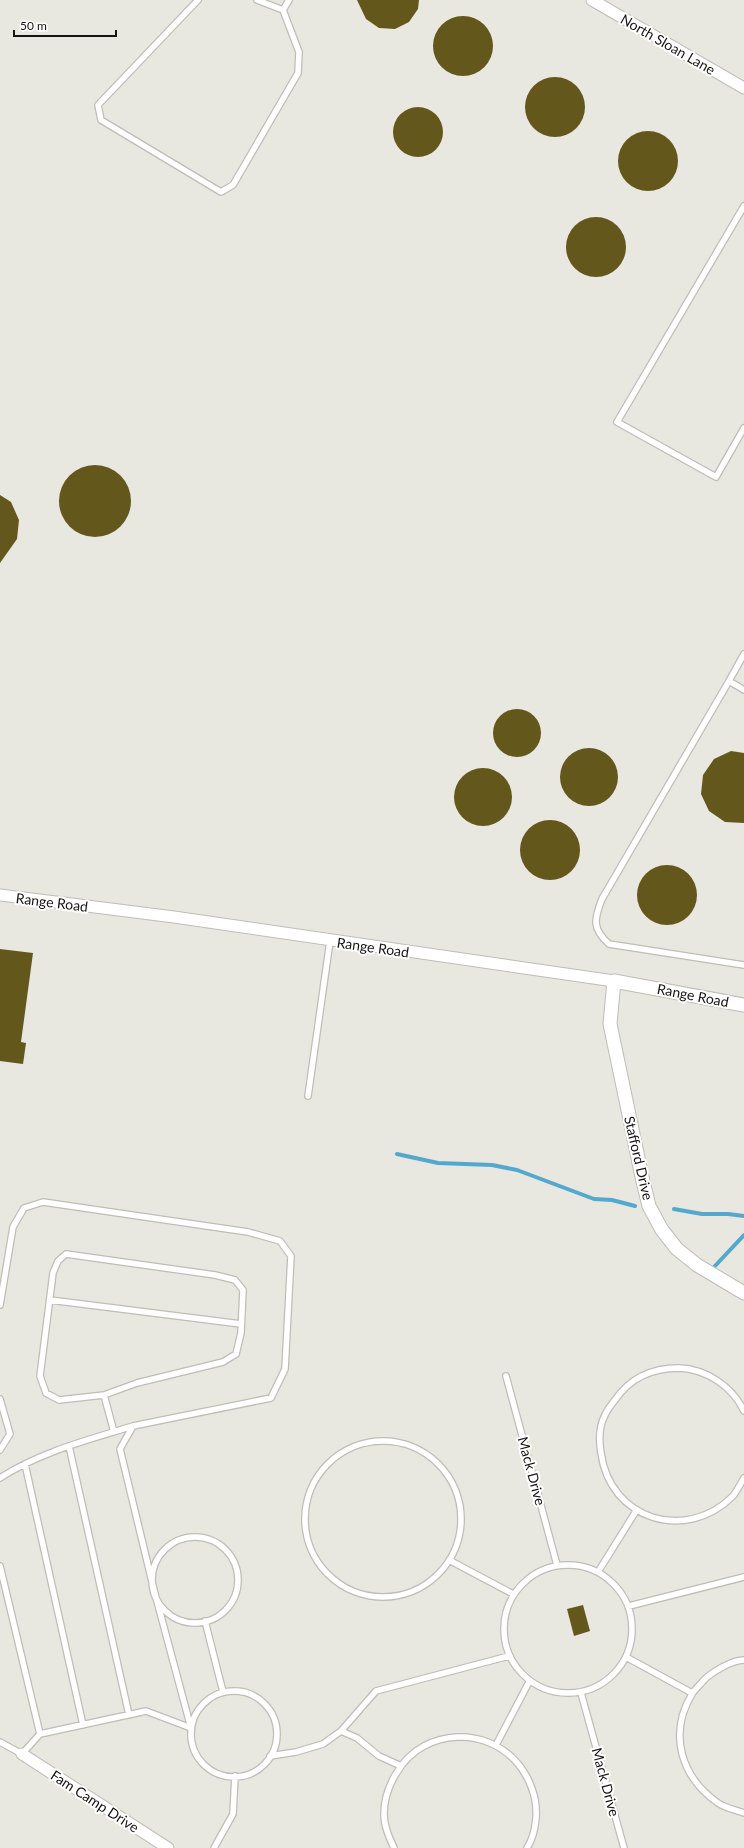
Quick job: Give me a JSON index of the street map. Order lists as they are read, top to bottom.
{
  "streets": {
    "street": [
      "North Sloan Lane",
      "Range Road",
      "Stafford Drive",
      "Fam Camp Drive"
    ],
    "lane": ["Mack Drive"]
  },
  "crossings": [
    ["Range Road", "Stafford Drive"]
  ],
  "scale_bar": "50 m"
}
